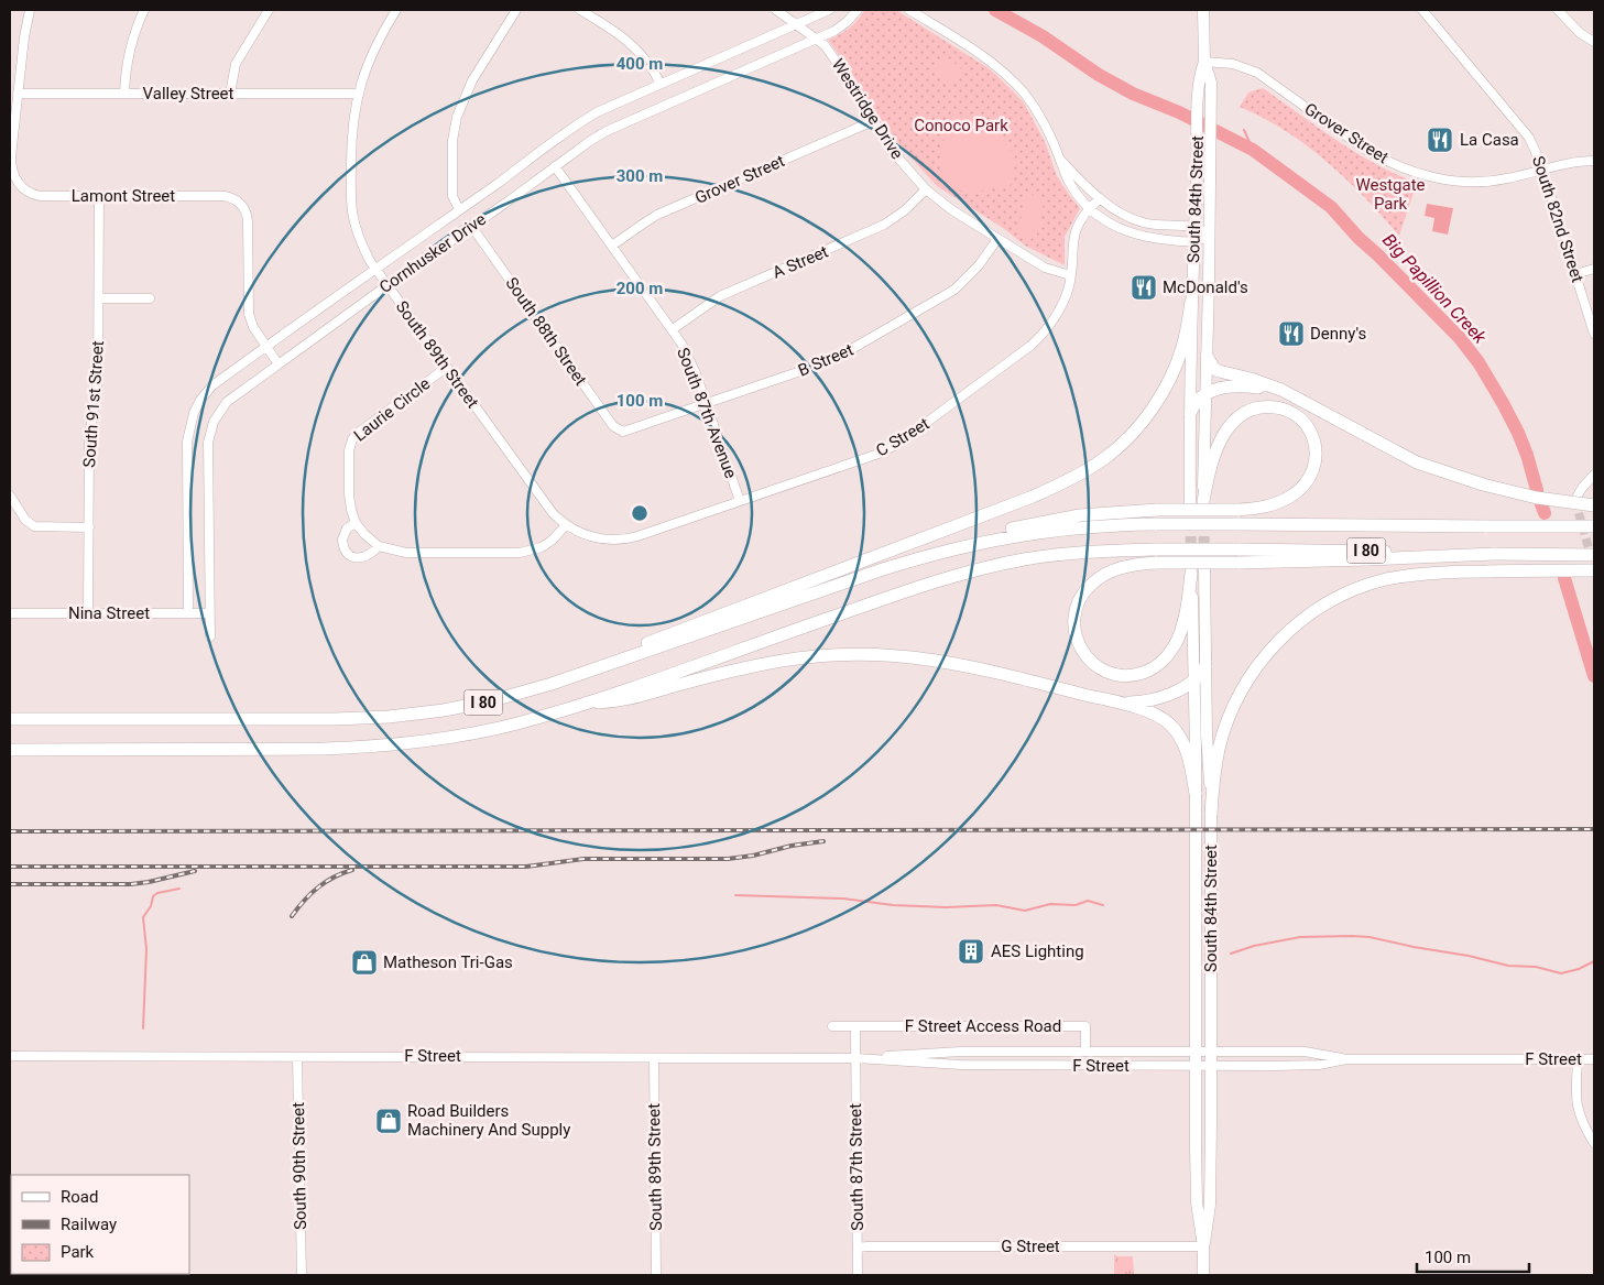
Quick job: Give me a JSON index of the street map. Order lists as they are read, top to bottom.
{
  "streets": {
    "highway": ["I 80"],
    "main road": ["South 84th Street"],
    "street": [
      "Valley Street",
      "Westridge Drive",
      "Grover Street",
      "Lamont Street",
      "South 82nd Street",
      "Cornhusker Drive",
      "A Street",
      "South 88th Street",
      "South 89th Street",
      "B Street",
      "South 91st Street",
      "Laurie Circle",
      "South 87th Avenue",
      "C Street",
      "Nina Street",
      "F Street Access Road",
      "F Street",
      "South 90th Street",
      "South 87th Street",
      "G Street"
    ]
  },
  "crossings": [
    ["Valley Street", "Lamont Street"],
    ["Valley Street", "South 89th Street"],
    ["Westridge Drive", "Grover Street"],
    ["Westridge Drive", "Cornhusker Drive"],
    ["Westridge Drive", "A Street"],
    ["Westridge Drive", "B Street"],
    ["Westridge Drive", "C Street"],
    ["Grover Street", "South 84th Street"],
    ["Grover Street", "South 82nd Street"],
    ["Grover Street", "South 87th Avenue"],
    ["Lamont Street", "Cornhusker Drive"],
    ["Lamont Street", "South 91st Street"],
    ["South 84th Street", "F Street"],
    ["South 84th Street", "G Street"],
    ["Cornhusker Drive", "South 88th Street"],
    ["Cornhusker Drive", "South 89th Street"],
    ["Cornhusker Drive", "South 87th Avenue"],
    ["Cornhusker Drive", "Nina Street"],
    ["A Street", "South 87th Avenue"],
    ["South 88th Street", "B Street"],
    ["South 89th Street", "Laurie Circle"],
    ["South 89th Street", "C Street"],
    ["South 89th Street", "F Street"],
    ["B Street", "South 87th Avenue"],
    ["South 91st Street", "Nina Street"],
    ["South 87th Avenue", "C Street"],
    ["F Street Access Road", "F Street"],
    ["F Street", "South 90th Street"],
    ["F Street", "South 87th Street"],
    ["South 87th Street", "G Street"]
  ],
  "water": ["Big Papillion Creek"],
  "parks": ["Conoco Park", "Westgate Park"],
  "places": {
    "restaurant": ["La Casa", "McDonald's", "Denny's"],
    "building": ["AES Lighting"],
    "shop": ["Matheson Tri-Gas", "Road Builders Machinery And Supply"]
  },
  "legend": ["Road", "Railway", "Park"],
  "scale_bar": "100 m",
  "rings": [
    "400 m",
    "300 m",
    "200 m",
    "100 m"
  ]
}
